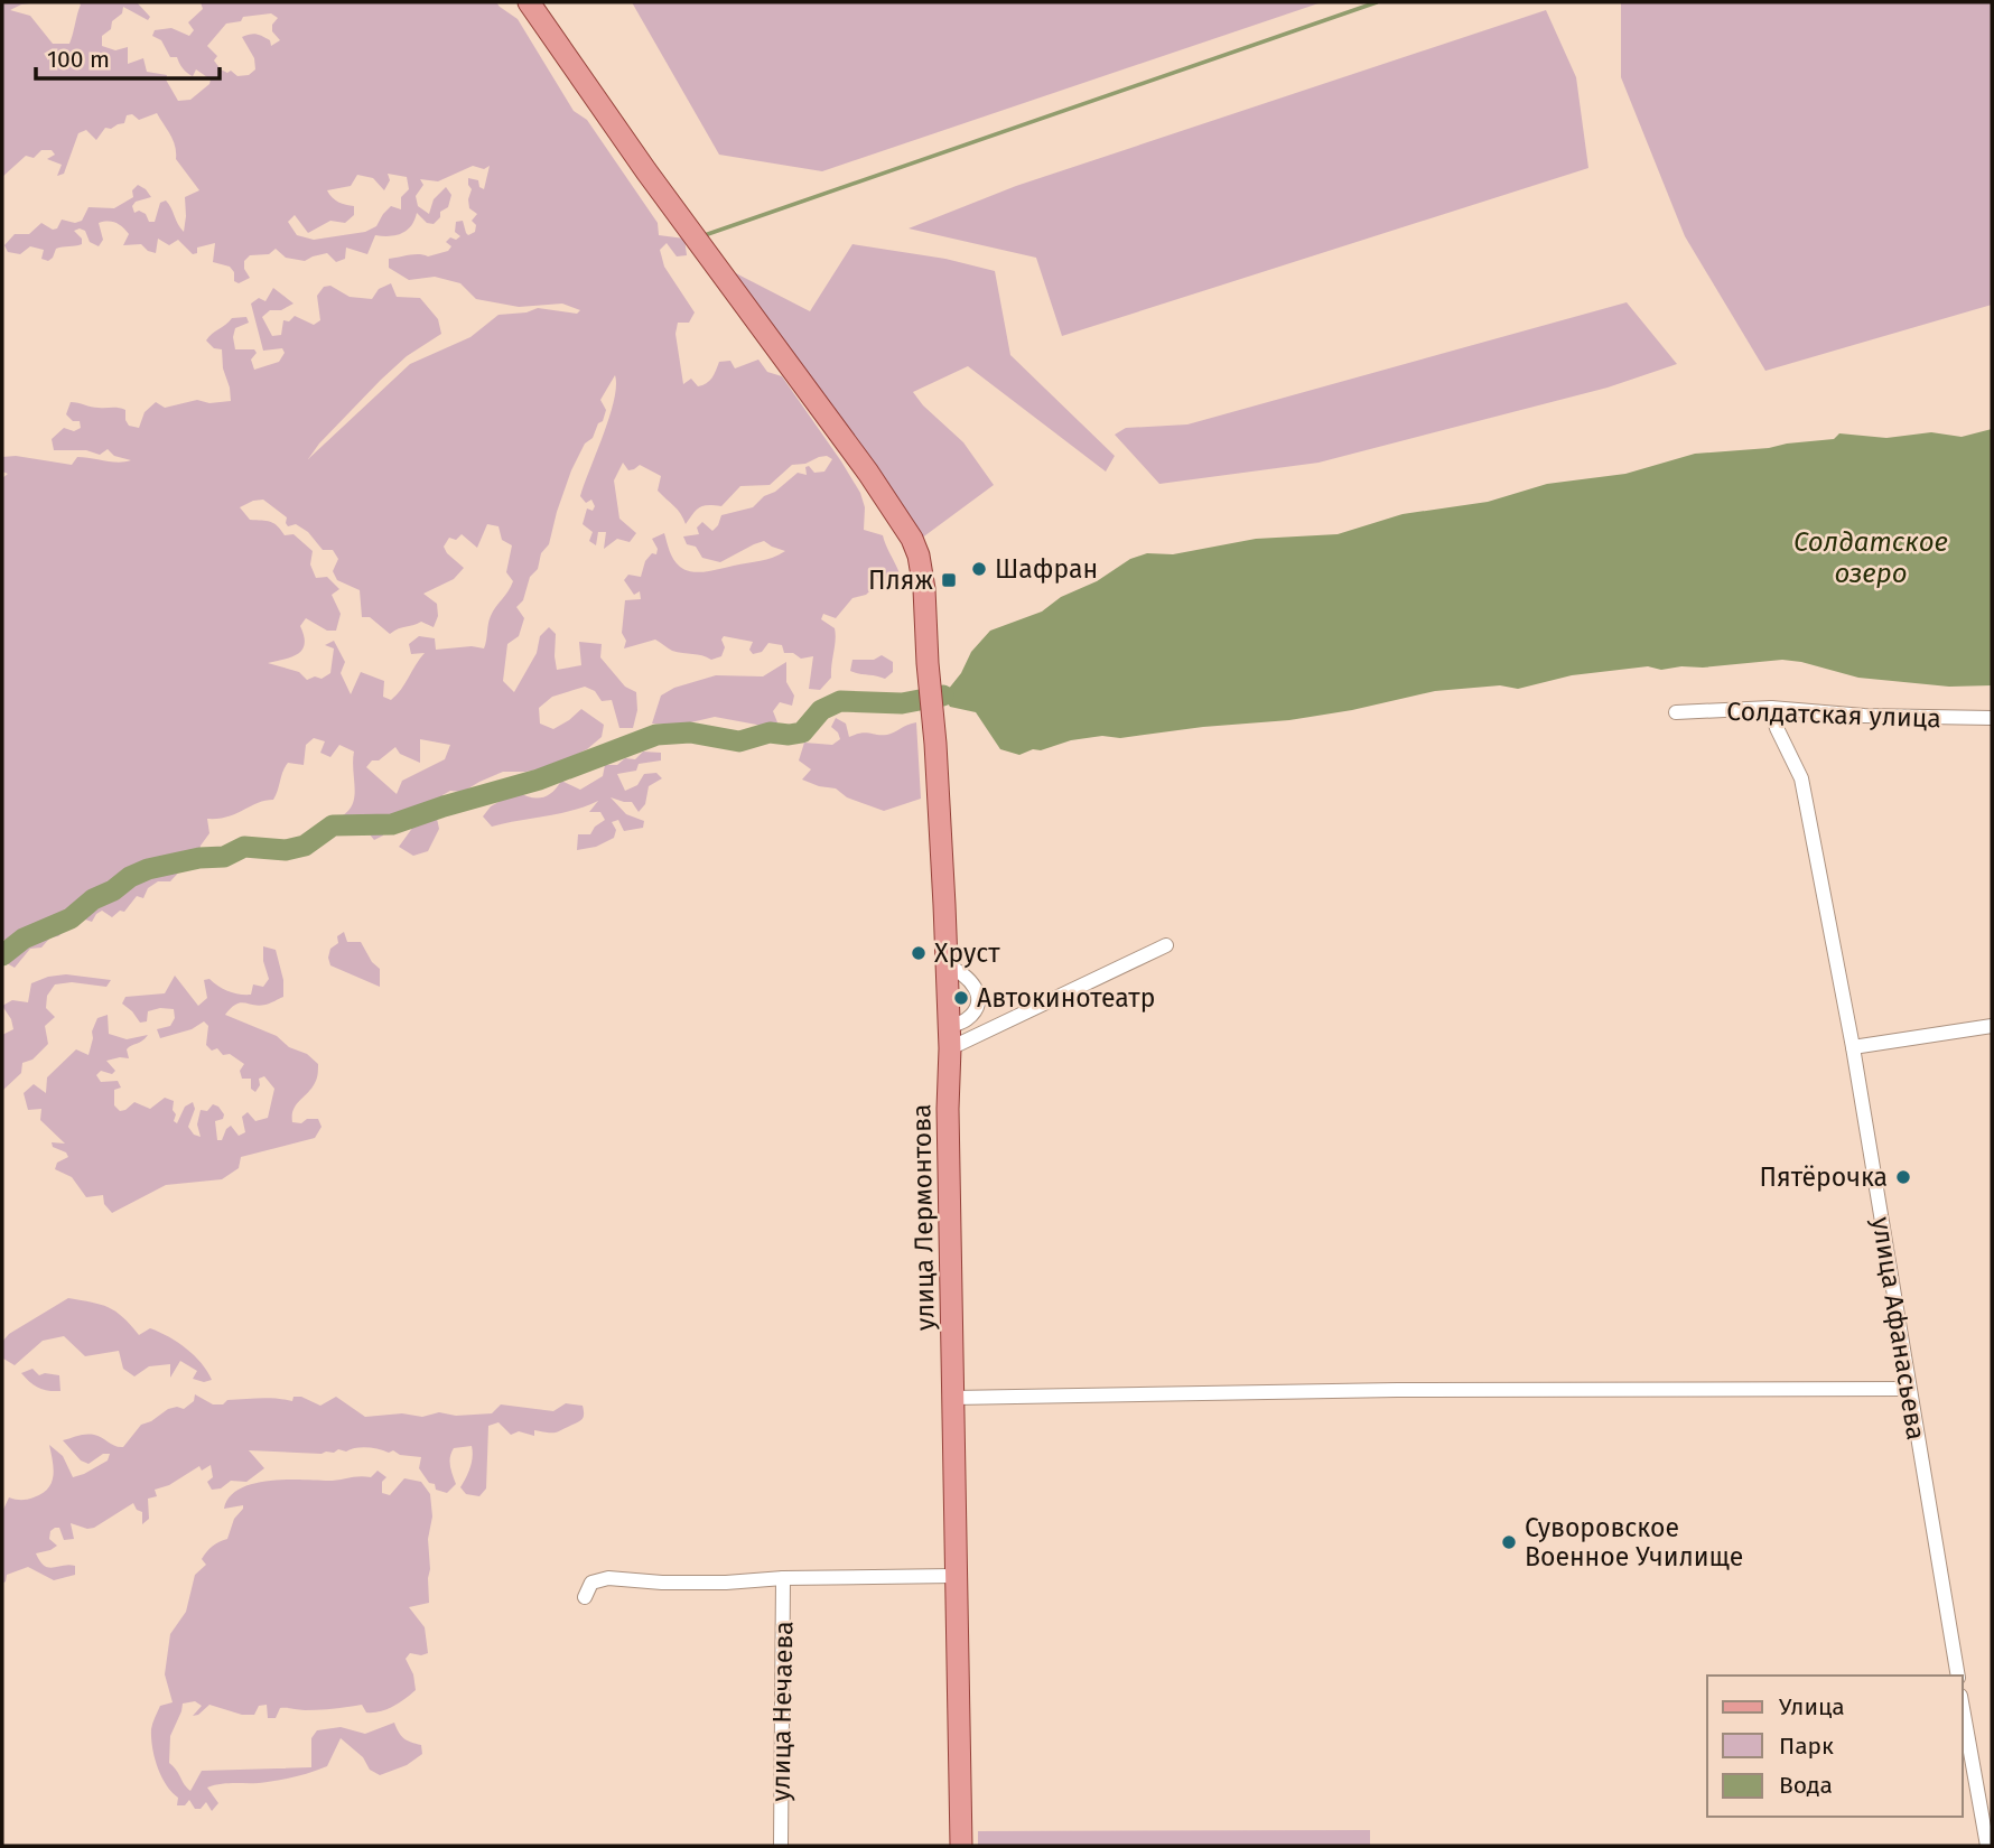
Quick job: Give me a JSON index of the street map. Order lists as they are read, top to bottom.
{
  "streets": {
    "main road": ["улица Лермонтова"],
    "street": ["Солдатская улица", "улица Афанасьева", "улица Нечаева"]
  },
  "crossings": [
    ["Солдатская улица", "улица Афанасьева"]
  ],
  "water": ["Солдатское озеро"],
  "places": {
    "other": [
      "Шафран",
      "Хруст",
      "Автокинотеатр",
      "Пятёрочка",
      "Суворовское Военное Училище"
    ],
    "transit": ["Пляж"]
  },
  "legend": ["Улица", "Парк", "Вода"],
  "scale_bar": "100 m"
}
